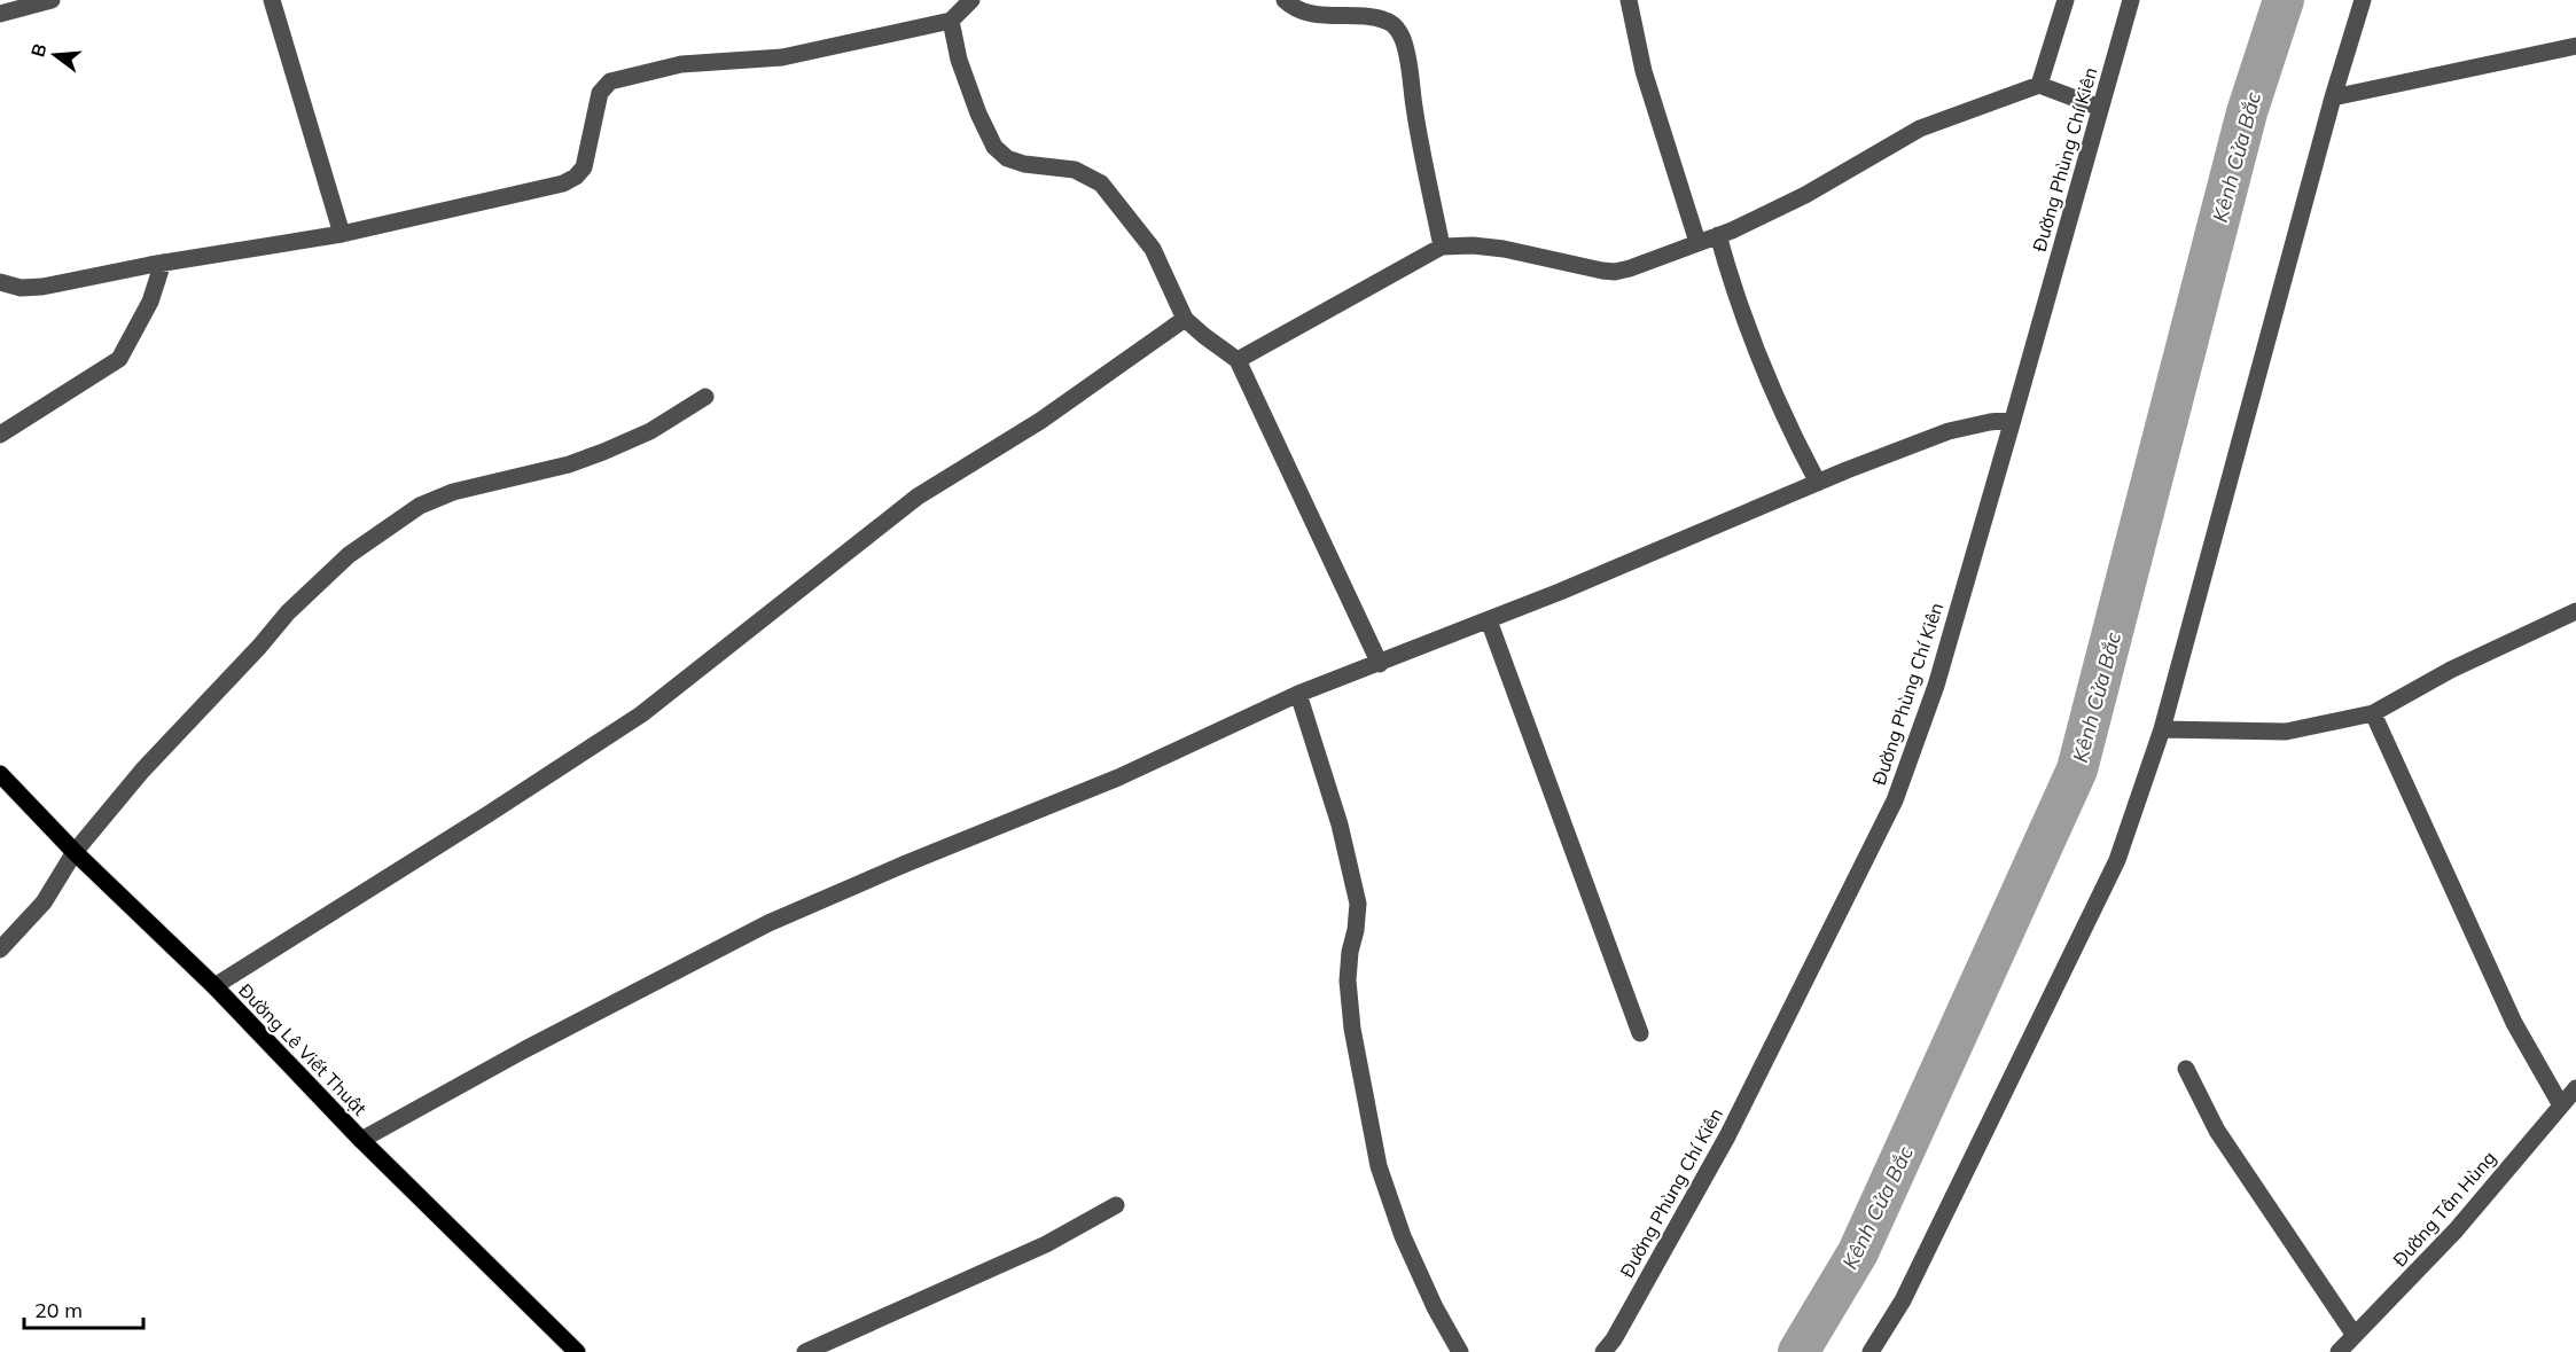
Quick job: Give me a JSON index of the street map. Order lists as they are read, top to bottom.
{
  "streets": {
    "main road": ["Đường Lê Viết Thuật"],
    "street": ["Đường Phùng Chí Kiên", "Đường Tân Hùng"]
  },
  "water": ["Kênh Cửa Bắc"],
  "scale_bar": "20 m",
  "north": "left"
}
